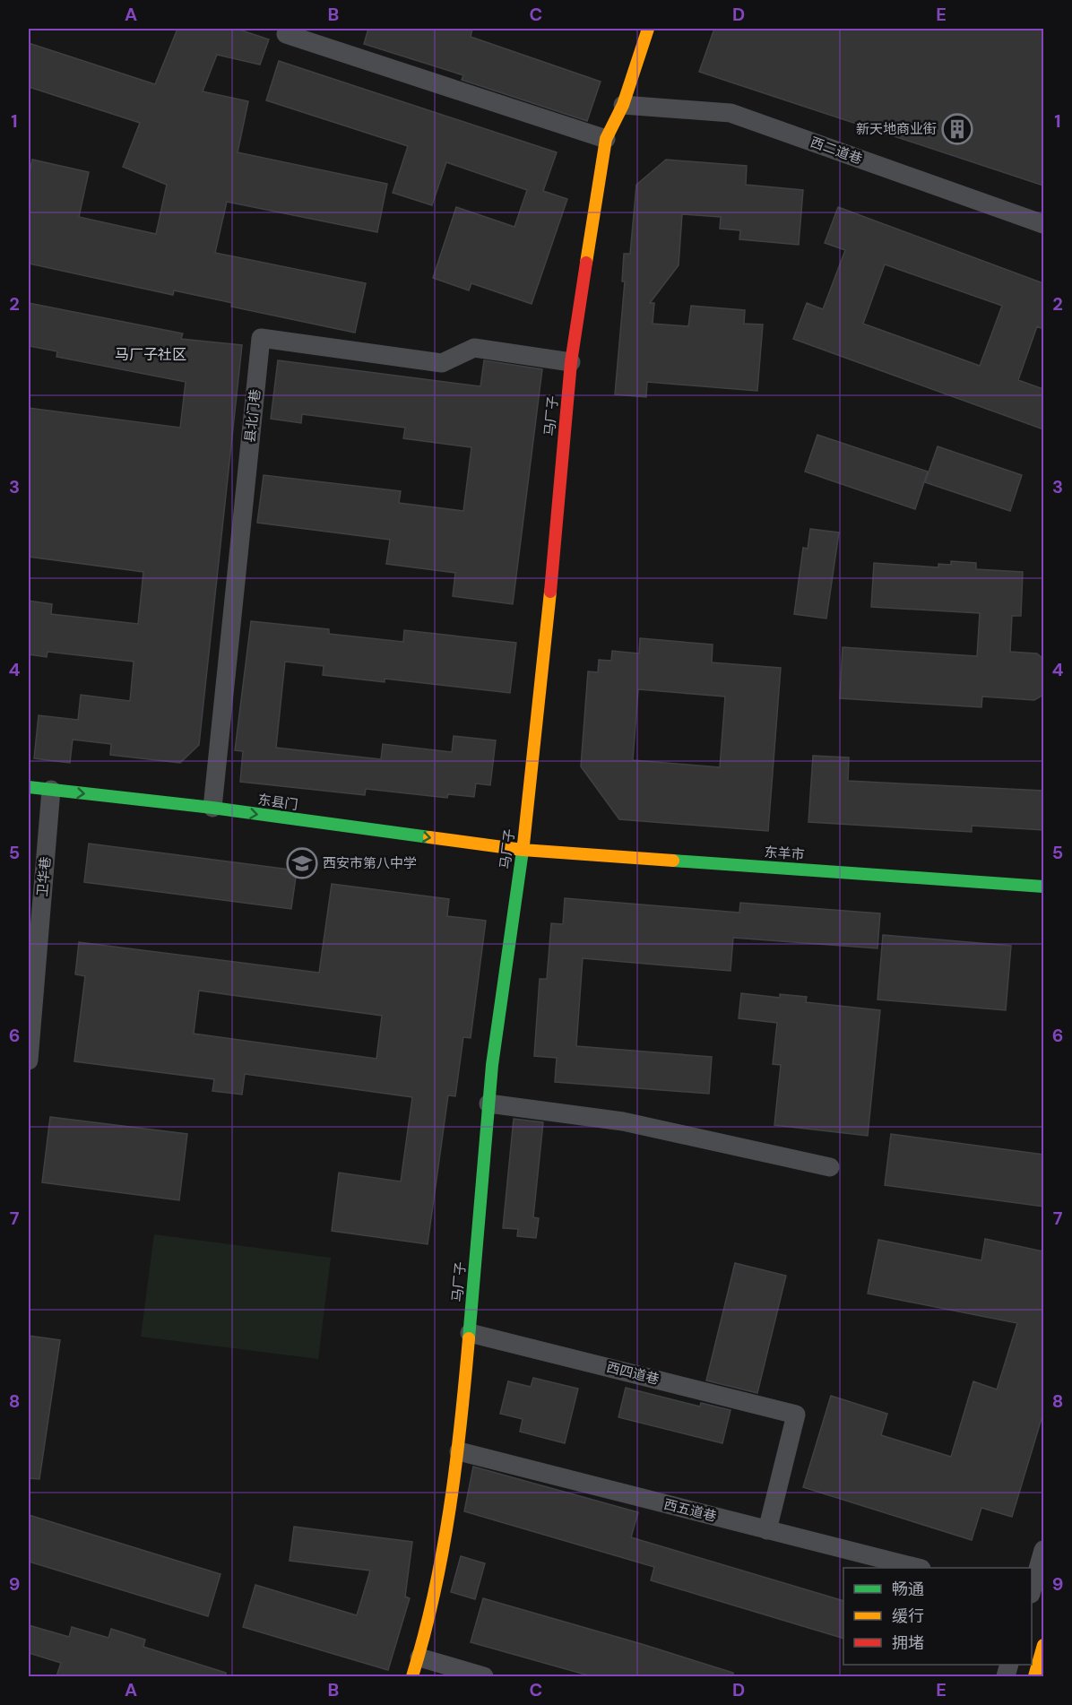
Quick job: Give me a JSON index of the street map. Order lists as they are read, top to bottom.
{
  "streets": {
    "street": [
      "西二道巷",
      "县北门巷",
      "马厂子",
      "东县门",
      "东羊市",
      "卫华巷",
      "西四道巷",
      "西五道巷"
    ]
  },
  "crossings": [
    ["西二道巷", "马厂子"],
    ["县北门巷", "马厂子"],
    ["县北门巷", "东县门"],
    ["马厂子", "东县门"],
    ["马厂子", "东羊市"],
    ["马厂子", "西四道巷"],
    ["马厂子", "西五道巷"],
    ["东县门", "东羊市"],
    ["东县门", "卫华巷"],
    ["西四道巷", "西五道巷"]
  ],
  "one_way": ["东县门"],
  "districts": ["马厂子社区"],
  "places": {
    "building": ["新天地商业街"],
    "school or university": ["西安市第八中学"]
  },
  "legend": ["畅通", "缓行", "拥堵"],
  "grid": {
    "columns": [
      "A",
      "B",
      "C",
      "D",
      "E"
    ],
    "rows": [
      "1",
      "2",
      "3",
      "4",
      "5",
      "6",
      "7",
      "8",
      "9"
    ]
  }
}
